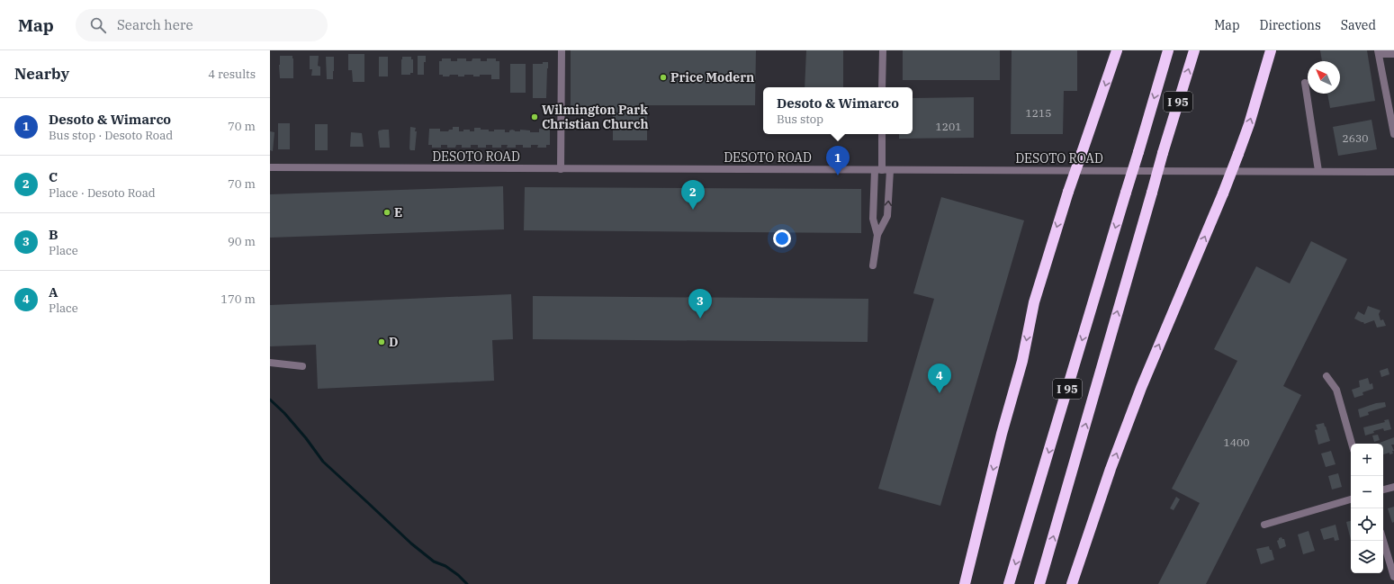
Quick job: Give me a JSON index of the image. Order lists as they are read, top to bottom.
{
  "streets": {
    "highway": ["I 95"],
    "street": ["DESOTO ROAD"]
  },
  "places": [
    "Price Modern",
    "Wilmington Park Christian Church",
    "E",
    "D"
  ],
  "house_numbers": [
    "1215",
    "1201",
    "2630",
    "1400"
  ],
  "north": "top left",
  "page": {
    "header": "Map",
    "search": "Search here",
    "nav": ["Map", "Directions", "Saved"],
    "heading": ["Nearby", "4 results"],
    "popup": ["Desoto & Wimarco", "Bus stop"],
    "list": [
      {
        "mark": "1",
        "name": "Desoto & Wimarco",
        "note": "Bus stop · Desoto Road",
        "value": "70 m"
      },
      {
        "mark": "2",
        "name": "C",
        "note": "Place · Desoto Road",
        "value": "70 m"
      },
      {
        "mark": "3",
        "name": "B",
        "note": "Place",
        "value": "90 m"
      },
      {
        "mark": "4",
        "name": "A",
        "note": "Place",
        "value": "170 m"
      }
    ],
    "pins": [
      "1",
      "2",
      "3",
      "4"
    ],
    "map_buttons": ["+", "−"]
  }
}
